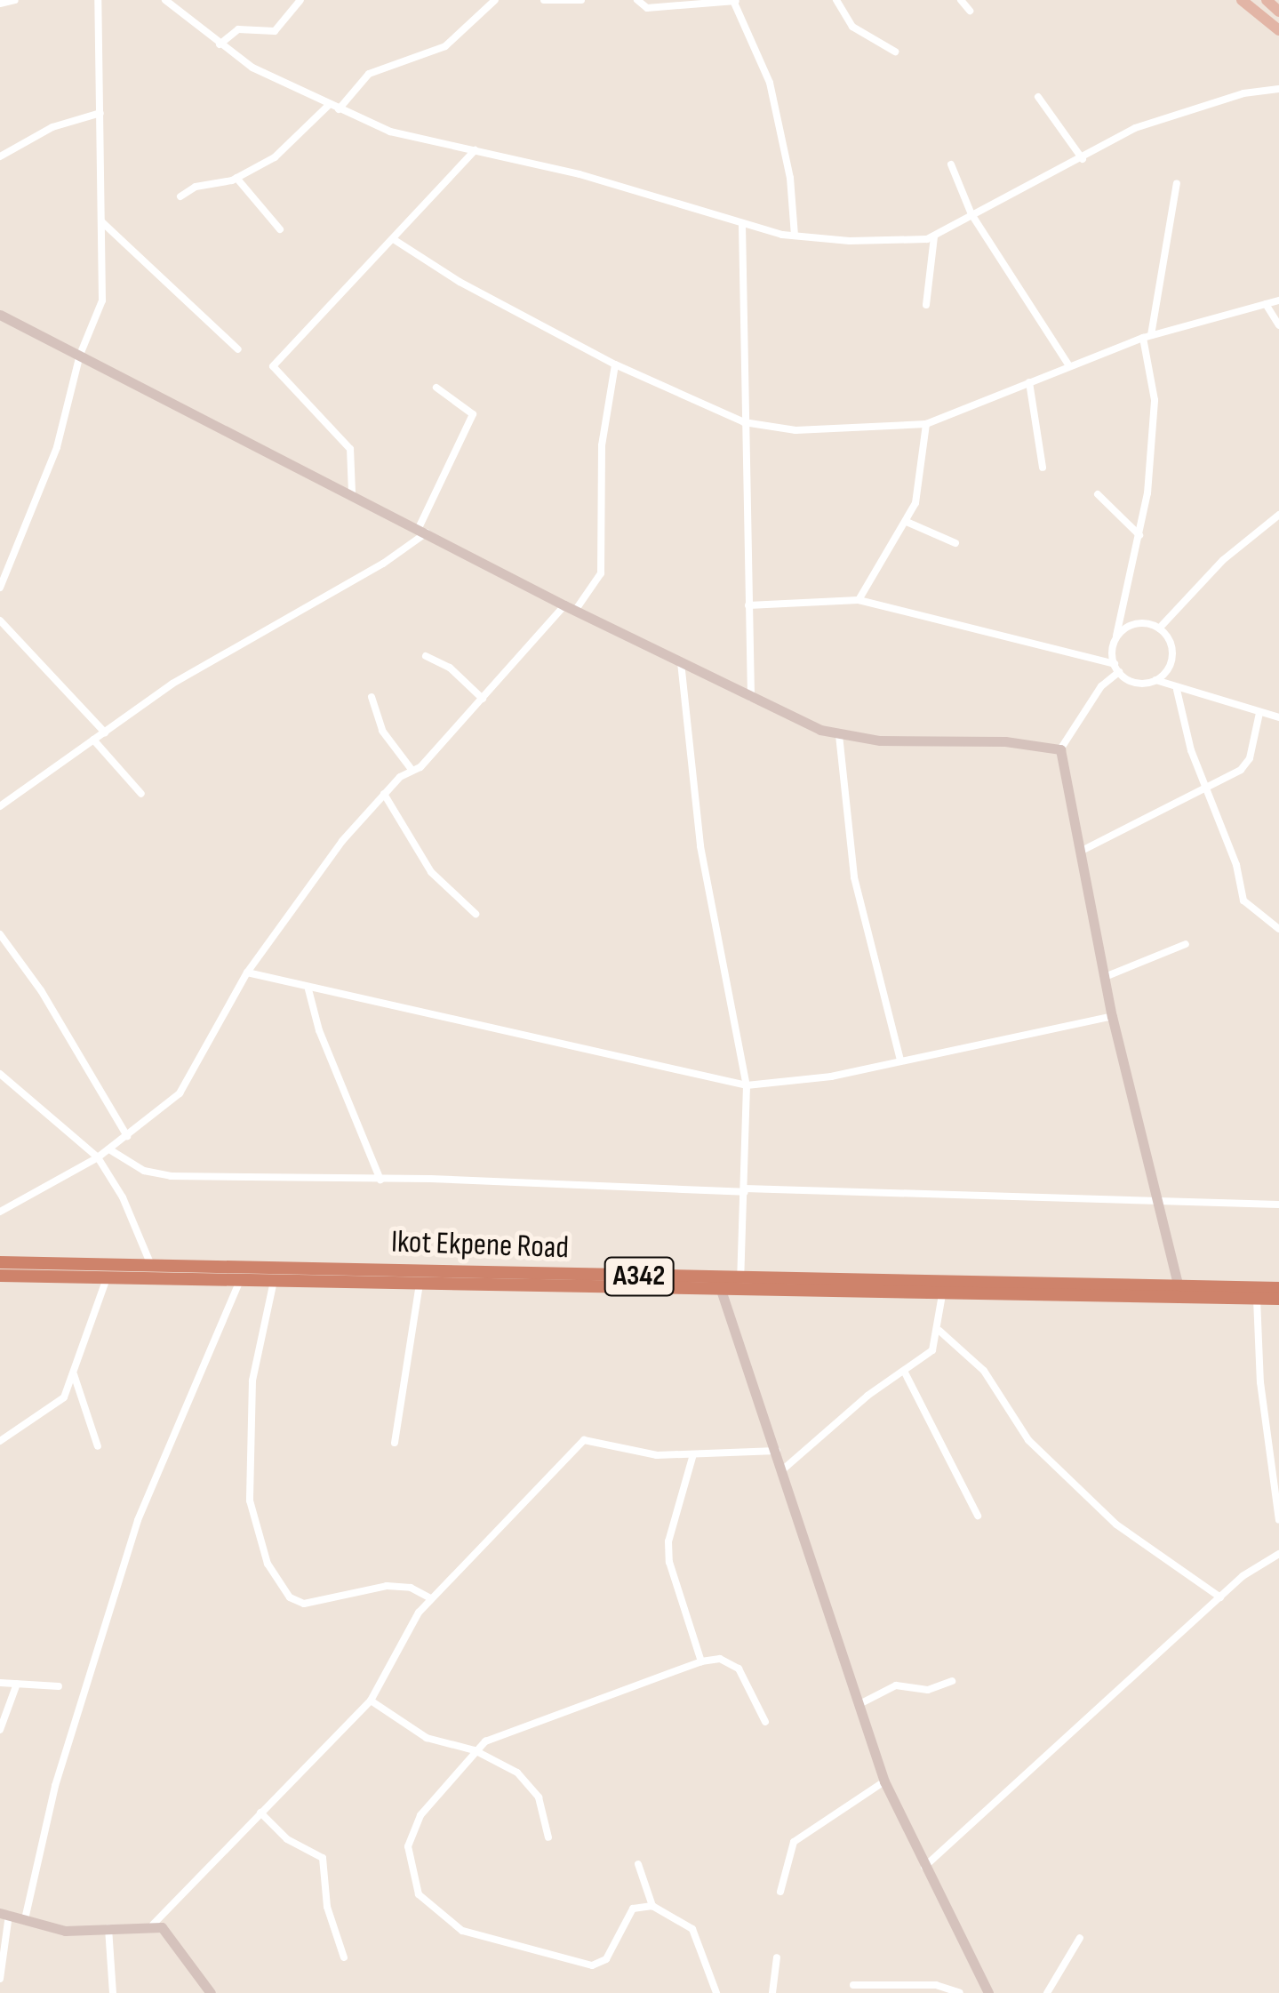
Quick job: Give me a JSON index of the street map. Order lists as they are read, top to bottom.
{
  "streets": {
    "highway": ["Ikot Ekpene Road", "A342"]
  }
}
